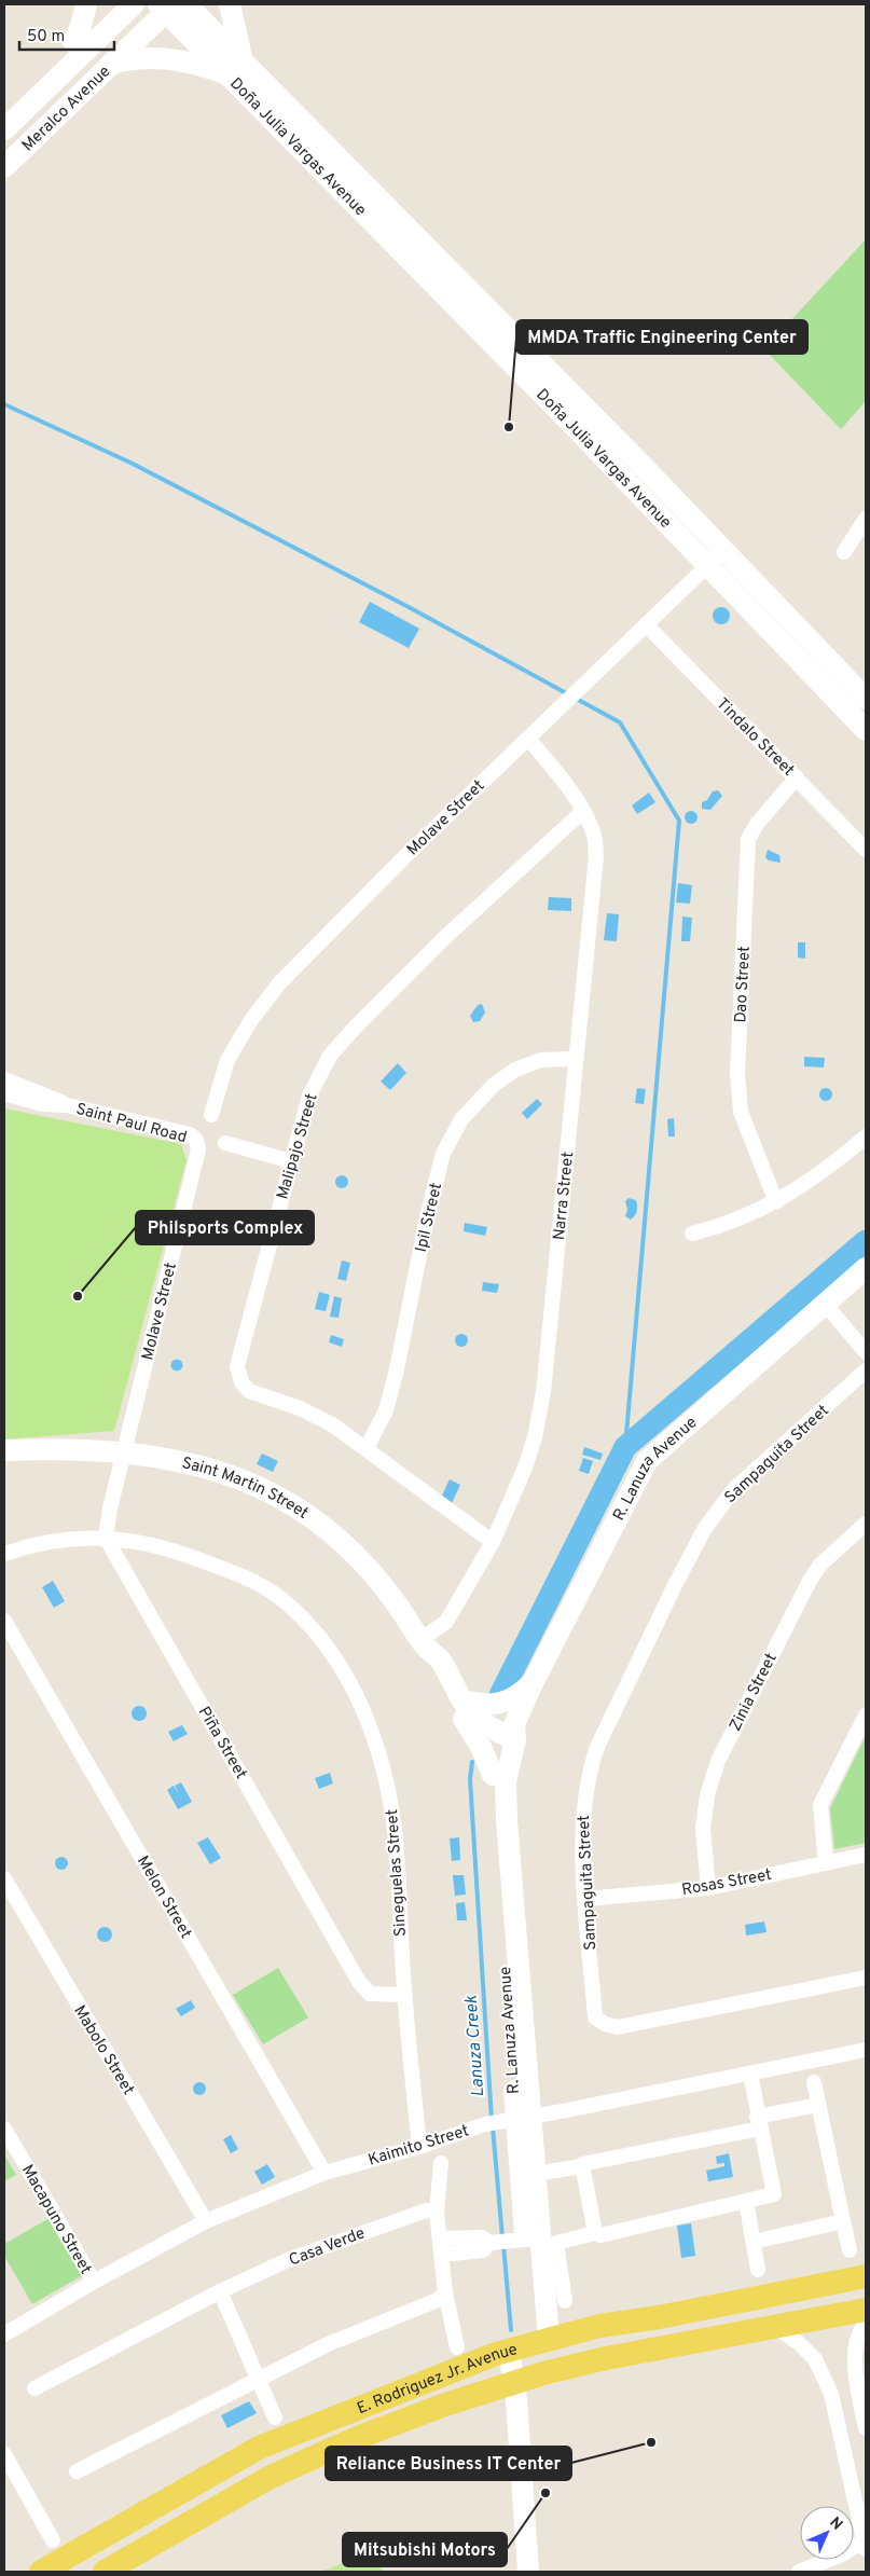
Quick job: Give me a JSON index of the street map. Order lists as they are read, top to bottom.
{
  "streets": {
    "main road": [
      "Meralco Avenue",
      "Doña Julia Vargas Avenue",
      "R. Lanuza Avenue",
      "Saint Martin Street",
      "E. Rodriguez Jr. Avenue"
    ],
    "street": [
      "Tindalo Street",
      "Molave Street",
      "Dao Street",
      "Saint Paul Road",
      "Malipajo Street",
      "Narra Street",
      "Ipil Street",
      "Sampaguita Street",
      "Zinia Street",
      "Piña Street",
      "Sineguelas Street",
      "Rosas Street",
      "Melon Street",
      "Mabolo Street",
      "Kaimito Street",
      "Macapuno Street",
      "Casa Verde"
    ]
  },
  "crossings": [
    ["Meralco Avenue", "Doña Julia Vargas Avenue"],
    ["Doña Julia Vargas Avenue", "Molave Street"],
    ["Tindalo Street", "Molave Street"],
    ["Tindalo Street", "Dao Street"],
    ["Molave Street", "Saint Paul Road"],
    ["Molave Street", "Narra Street"],
    ["Molave Street", "Saint Martin Street"],
    ["Malipajo Street", "Narra Street"],
    ["Malipajo Street", "Ipil Street"],
    ["Narra Street", "Ipil Street"],
    ["Narra Street", "Saint Martin Street"],
    ["Sampaguita Street", "Rosas Street"],
    ["R. Lanuza Avenue", "Saint Martin Street"],
    ["R. Lanuza Avenue", "Kaimito Street"],
    ["R. Lanuza Avenue", "E. Rodriguez Jr. Avenue"],
    ["Zinia Street", "Rosas Street"],
    ["Piña Street", "Sineguelas Street"],
    ["Sineguelas Street", "Kaimito Street"],
    ["Melon Street", "Kaimito Street"],
    ["Mabolo Street", "Kaimito Street"],
    ["Kaimito Street", "Macapuno Street"]
  ],
  "water": ["Lanuza Creek"],
  "places": [
    "MMDA Traffic Engineering Center",
    "Philsports Complex",
    "Reliance Business IT Center",
    "Mitsubishi Motors"
  ],
  "scale_bar": "50 m",
  "north": "top right"
}
